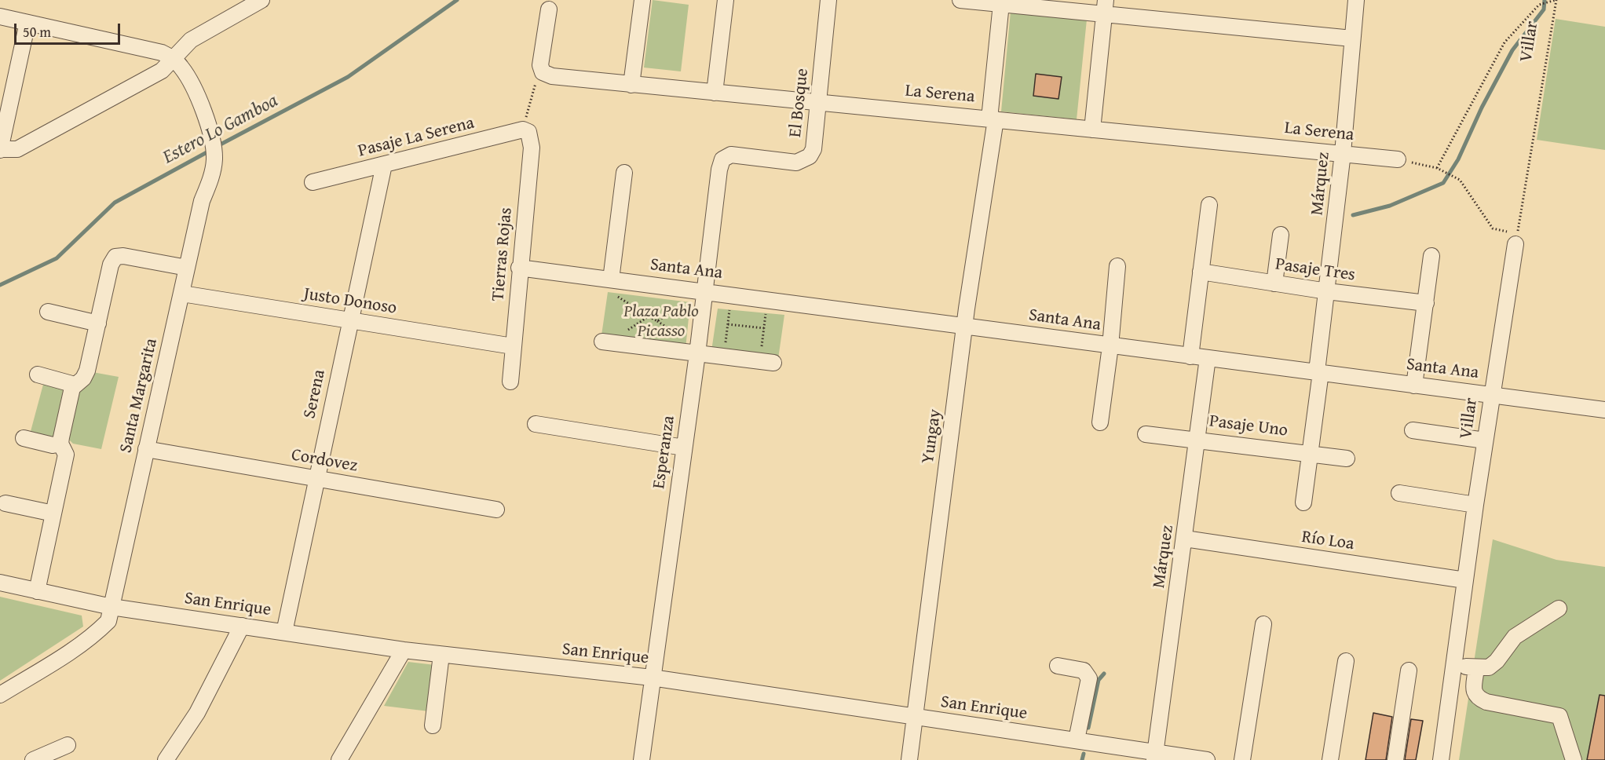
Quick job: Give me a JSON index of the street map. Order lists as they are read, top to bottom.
{
  "streets": {
    "street": [
      "Villar",
      "La Serena",
      "El Bosque",
      "Pasaje La Serena",
      "Márquez",
      "Tierras Rojas",
      "Santa Ana",
      "Pasaje Tres",
      "Justo Donoso",
      "Serena",
      "Santa Margarita",
      "Pasaje Uno",
      "Yungay",
      "Esperanza",
      "Cordovez",
      "Río Loa",
      "San Enrique"
    ]
  },
  "crossings": [
    ["Villar", "Santa Ana"],
    ["Villar", "Río Loa"],
    ["La Serena", "El Bosque"],
    ["La Serena", "Márquez"],
    ["La Serena", "Yungay"],
    ["El Bosque", "Esperanza"],
    ["Pasaje La Serena", "Tierras Rojas"],
    ["Pasaje La Serena", "Serena"],
    ["Márquez", "Santa Ana"],
    ["Márquez", "Pasaje Tres"],
    ["Márquez", "Pasaje Uno"],
    ["Márquez", "Río Loa"],
    ["Márquez", "San Enrique"],
    ["Tierras Rojas", "Santa Ana"],
    ["Tierras Rojas", "Justo Donoso"],
    ["Santa Ana", "Yungay"],
    ["Santa Ana", "Esperanza"],
    ["Justo Donoso", "Serena"],
    ["Justo Donoso", "Santa Margarita"],
    ["Serena", "Cordovez"],
    ["Serena", "San Enrique"],
    ["Santa Margarita", "Cordovez"],
    ["Santa Margarita", "San Enrique"],
    ["Yungay", "San Enrique"],
    ["Esperanza", "San Enrique"]
  ],
  "water": ["Estero Lo Gamboa"],
  "parks": ["Plaza Pablo Picasso"],
  "scale_bar": "50 m"
}
